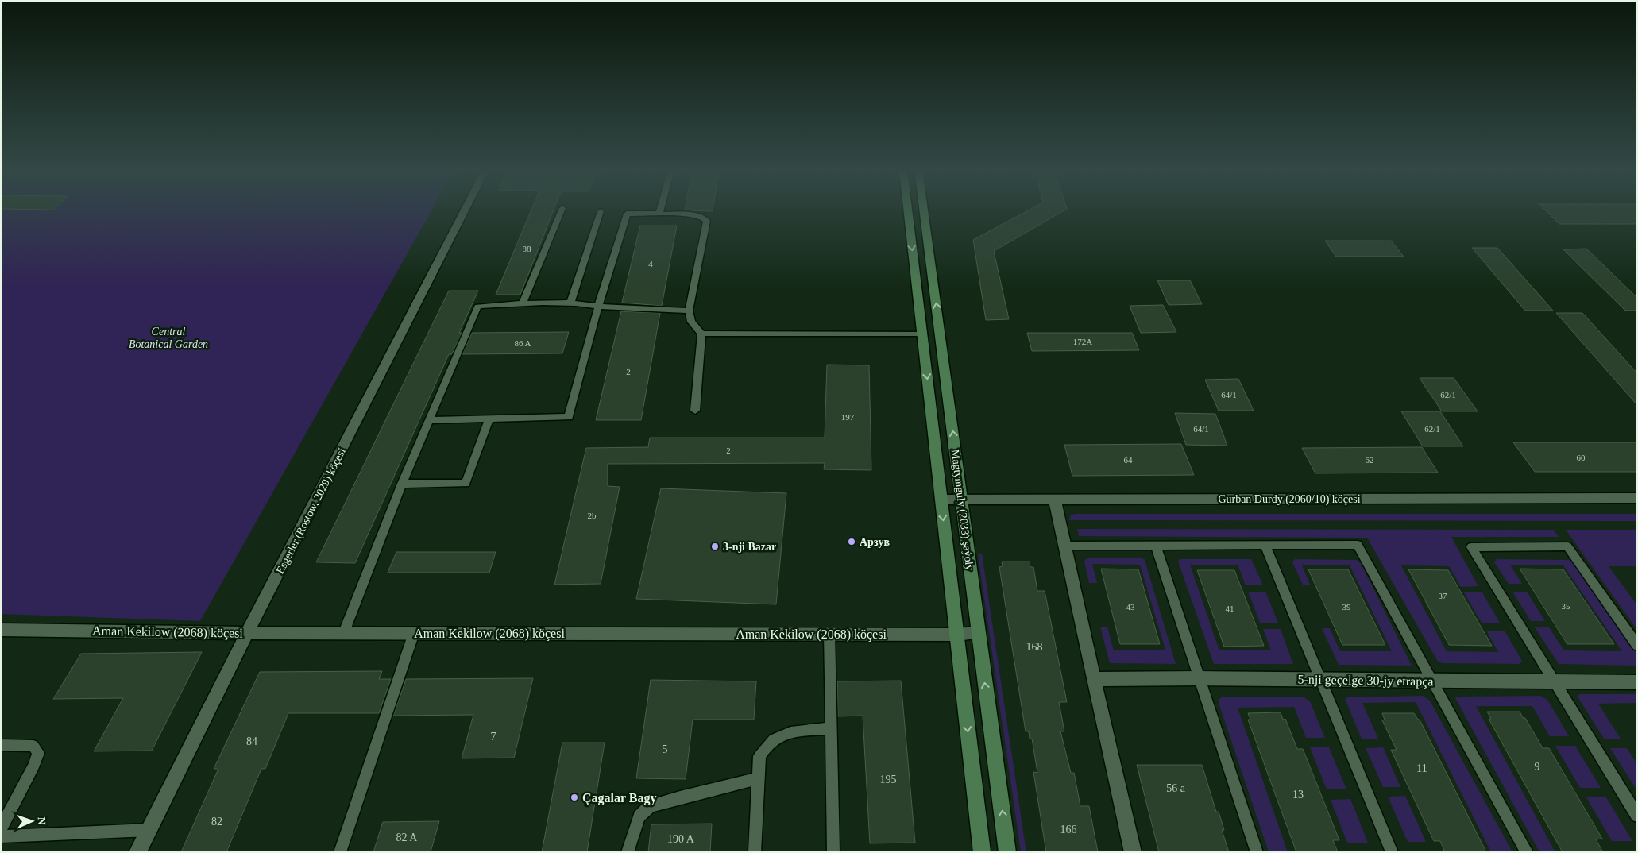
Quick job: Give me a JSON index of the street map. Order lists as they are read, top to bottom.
{
  "streets": {
    "main road": ["Magtymguly (2033) şaýoly"],
    "street": [
      "Gurban Durdy (2060/10) köçesi",
      "Esgerler (Rostow, 2029) köçesi",
      "Aman Kekilow (2068) köçesi",
      "5-nji geçelge 30-jy etrapça"
    ]
  },
  "crossings": [
    ["Gurban Durdy (2060/10) köçesi", "Magtymguly (2033) şaýoly"],
    ["Magtymguly (2033) şaýoly", "Aman Kekilow (2068) köçesi"],
    ["Esgerler (Rostow, 2029) köçesi", "Aman Kekilow (2068) köçesi"]
  ],
  "parks": ["Central Botanical Garden"],
  "places": ["Арзув", "3-nji Bazar", "Çagalar Bagy"],
  "house_numbers": [
    "88",
    "4",
    "172A",
    "86 A",
    "2",
    "64/1",
    "62/1",
    "197",
    "64/1",
    "62/1",
    "2",
    "60",
    "64",
    "62",
    "2b",
    "37",
    "35",
    "43",
    "39",
    "41",
    "168",
    "7",
    "84",
    "5",
    "9",
    "11",
    "195",
    "56 a",
    "13",
    "82",
    "166",
    "82 A",
    "190 A"
  ],
  "north": "right"
}
